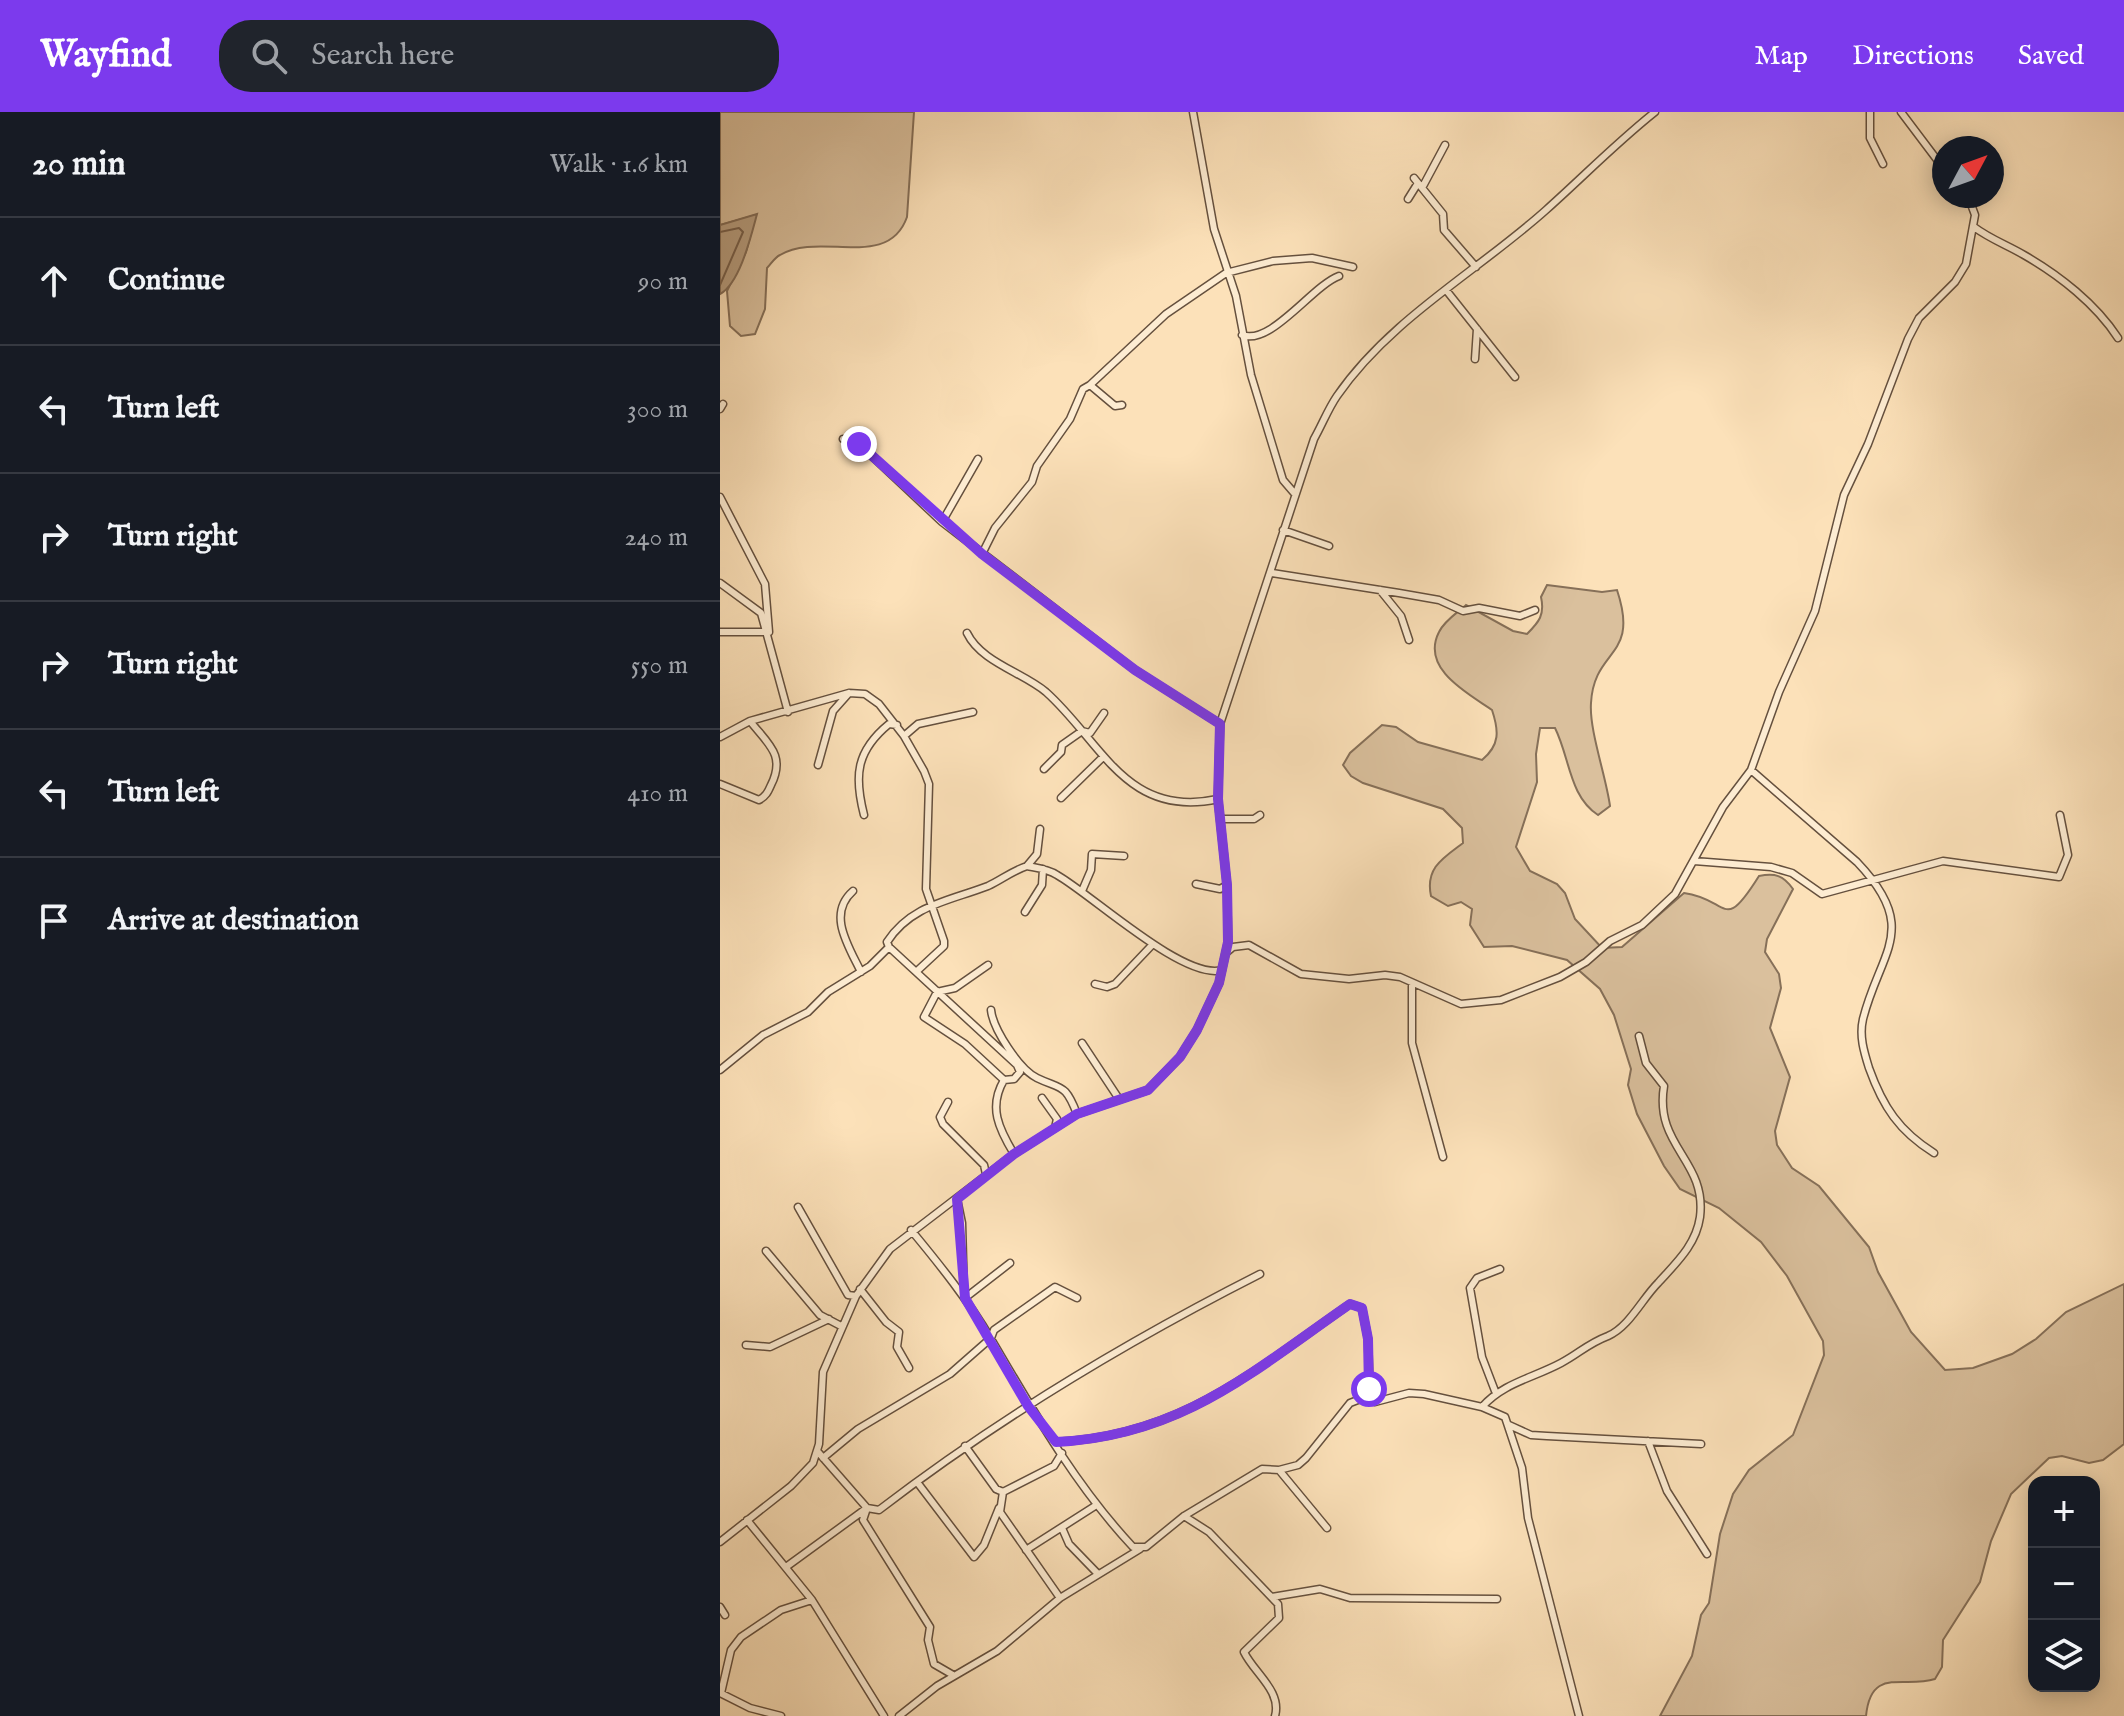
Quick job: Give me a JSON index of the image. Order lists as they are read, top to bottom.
{
  "north": "top right",
  "page": {
    "header": "Wayfind",
    "search": "Search here",
    "nav": ["Map", "Directions", "Saved"],
    "heading": ["20 min", "Walk · 1.6 km"],
    "list": [
      ["Continue", "90 m"],
      ["Turn left", "300 m"],
      ["Turn right", "240 m"],
      ["Turn right", "550 m"],
      ["Turn left", "410 m"],
      "Arrive at destination"
    ],
    "map_buttons": ["+", "−"]
  }
}
